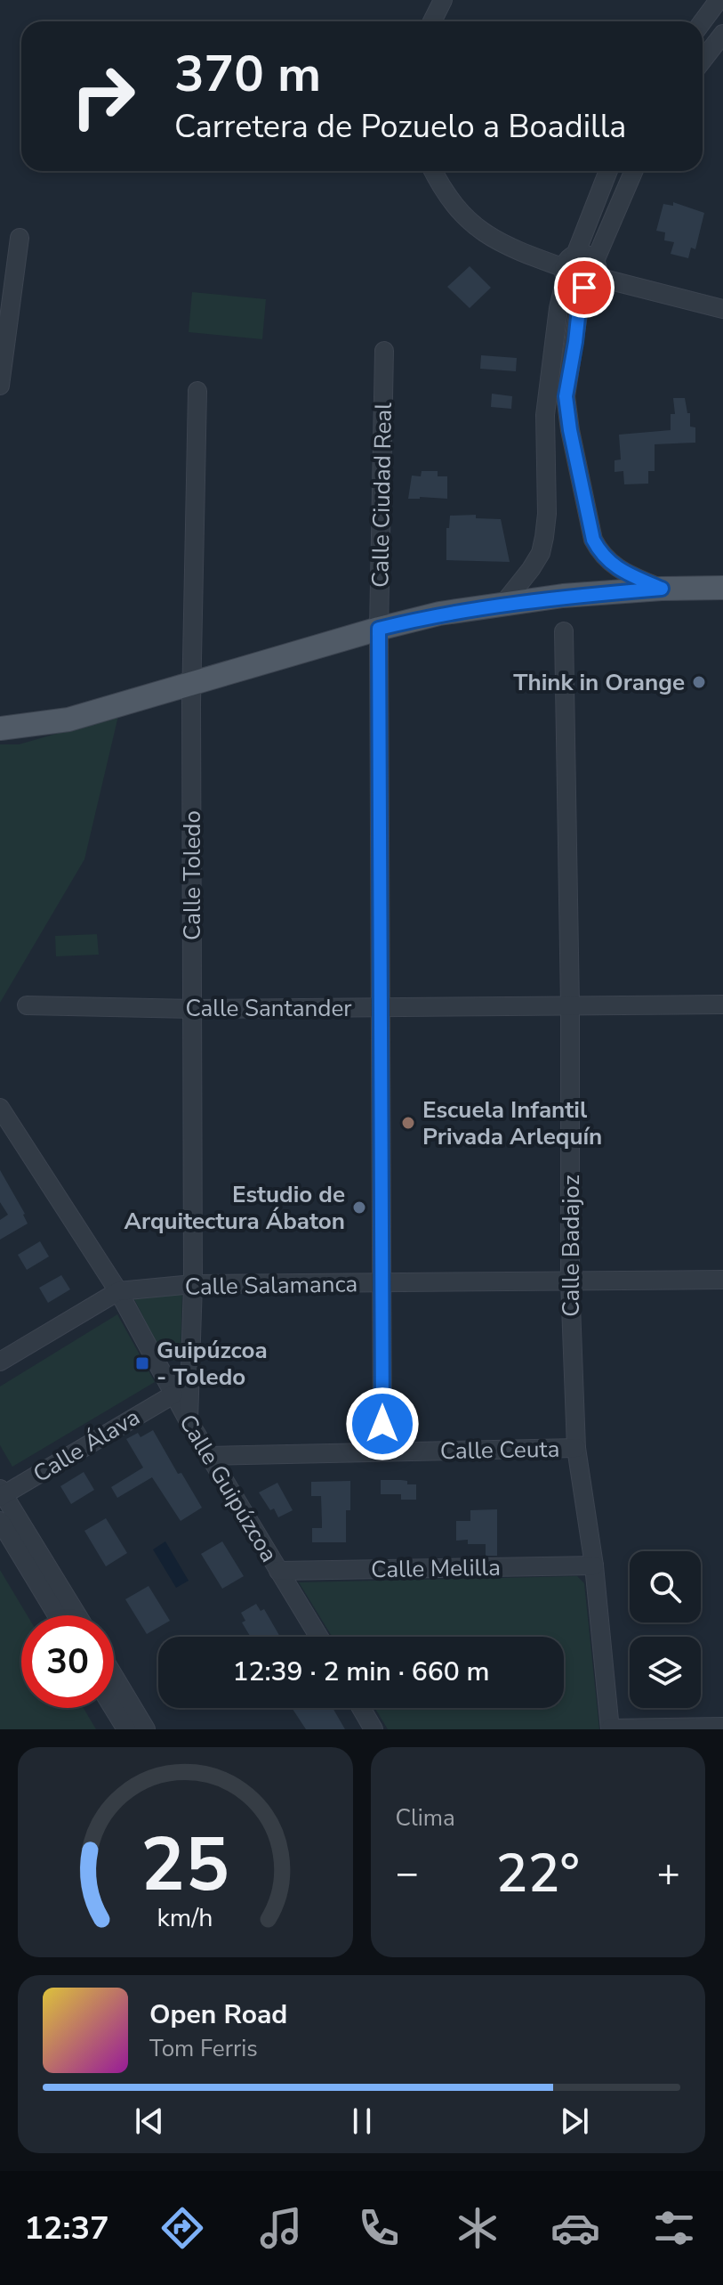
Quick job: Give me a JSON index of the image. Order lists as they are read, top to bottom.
{
  "streets": {
    "street": [
      "Calle Ciudad Real",
      "Calle Toledo",
      "Calle Santander",
      "Calle Badajoz",
      "Calle Salamanca",
      "Calle Álava",
      "Calle Ceuta",
      "Calle Guipúzcoa",
      "Calle Melilla"
    ]
  },
  "crossings": [
    ["Calle Ciudad Real", "Calle Santander"],
    ["Calle Ciudad Real", "Calle Salamanca"],
    ["Calle Ciudad Real", "Calle Ceuta"],
    ["Calle Toledo", "Calle Santander"],
    ["Calle Toledo", "Calle Salamanca"],
    ["Calle Toledo", "Calle Guipúzcoa"],
    ["Calle Santander", "Calle Badajoz"],
    ["Calle Badajoz", "Calle Salamanca"],
    ["Calle Badajoz", "Calle Ceuta"],
    ["Calle Badajoz", "Calle Melilla"],
    ["Calle Salamanca", "Calle Guipúzcoa"],
    ["Calle Álava", "Calle Guipúzcoa"],
    ["Calle Ceuta", "Calle Guipúzcoa"],
    ["Calle Guipúzcoa", "Calle Melilla"]
  ],
  "places": {
    "other": ["Think in Orange", "Escuela Infantil Privada Arlequín", "Estudio de Arquitectura Ábaton"],
    "transit": ["Guipúzcoa - Toledo"]
  },
  "page": {
    "turn": ["370 m", "Carretera de Pozuelo a Boadilla"],
    "limit": "30",
    "trip": "12:39 · 2 min · 660 m",
    "tile": "Clima",
    "heat": ["−", "22°", "+"],
    "song": ["Open Road", "Tom Ferris"],
    "tabs": "12:37",
    "gauge": ["25", "km/h"]
  }
}
